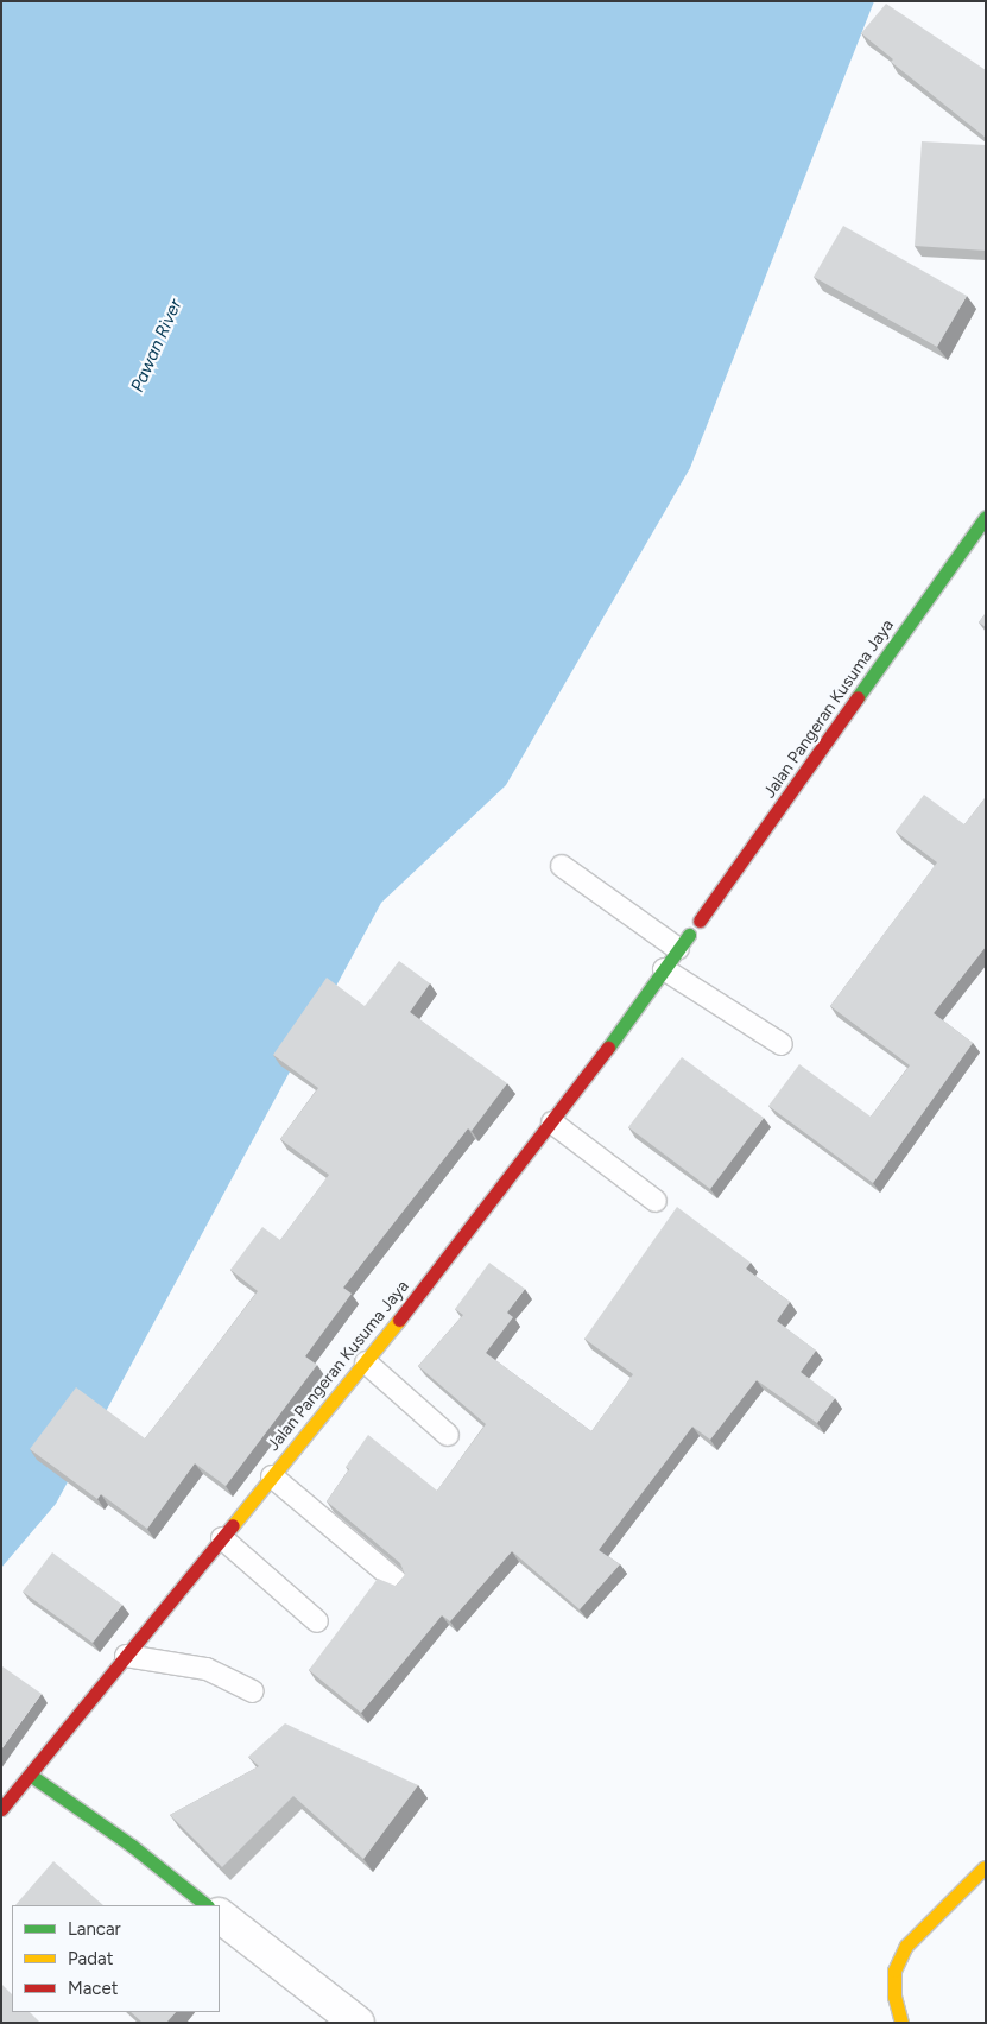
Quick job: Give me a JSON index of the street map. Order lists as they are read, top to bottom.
{
  "streets": {
    "street": ["Jalan Pangeran Kusuma Jaya"]
  },
  "water": ["Pawan River"],
  "legend": ["Lancar", "Padat", "Macet"]
}
